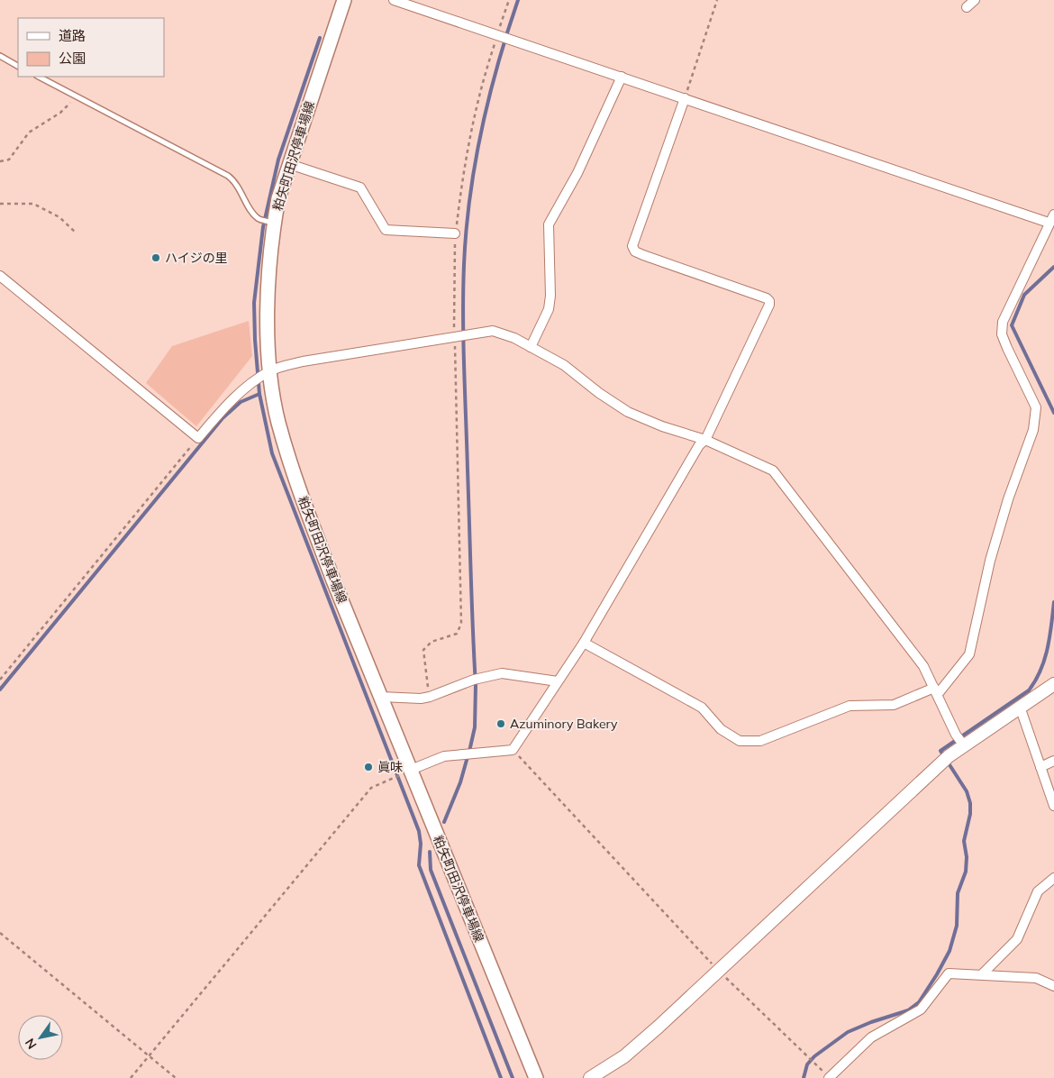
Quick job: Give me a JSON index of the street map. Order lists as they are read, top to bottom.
{
  "streets": {
    "main road": ["粕矢町田沢停車場線"]
  },
  "places": ["ハイジの里", "Azuminory Bakery", "眞味"],
  "legend": ["道路", "公園"],
  "north": "bottom left"
}
